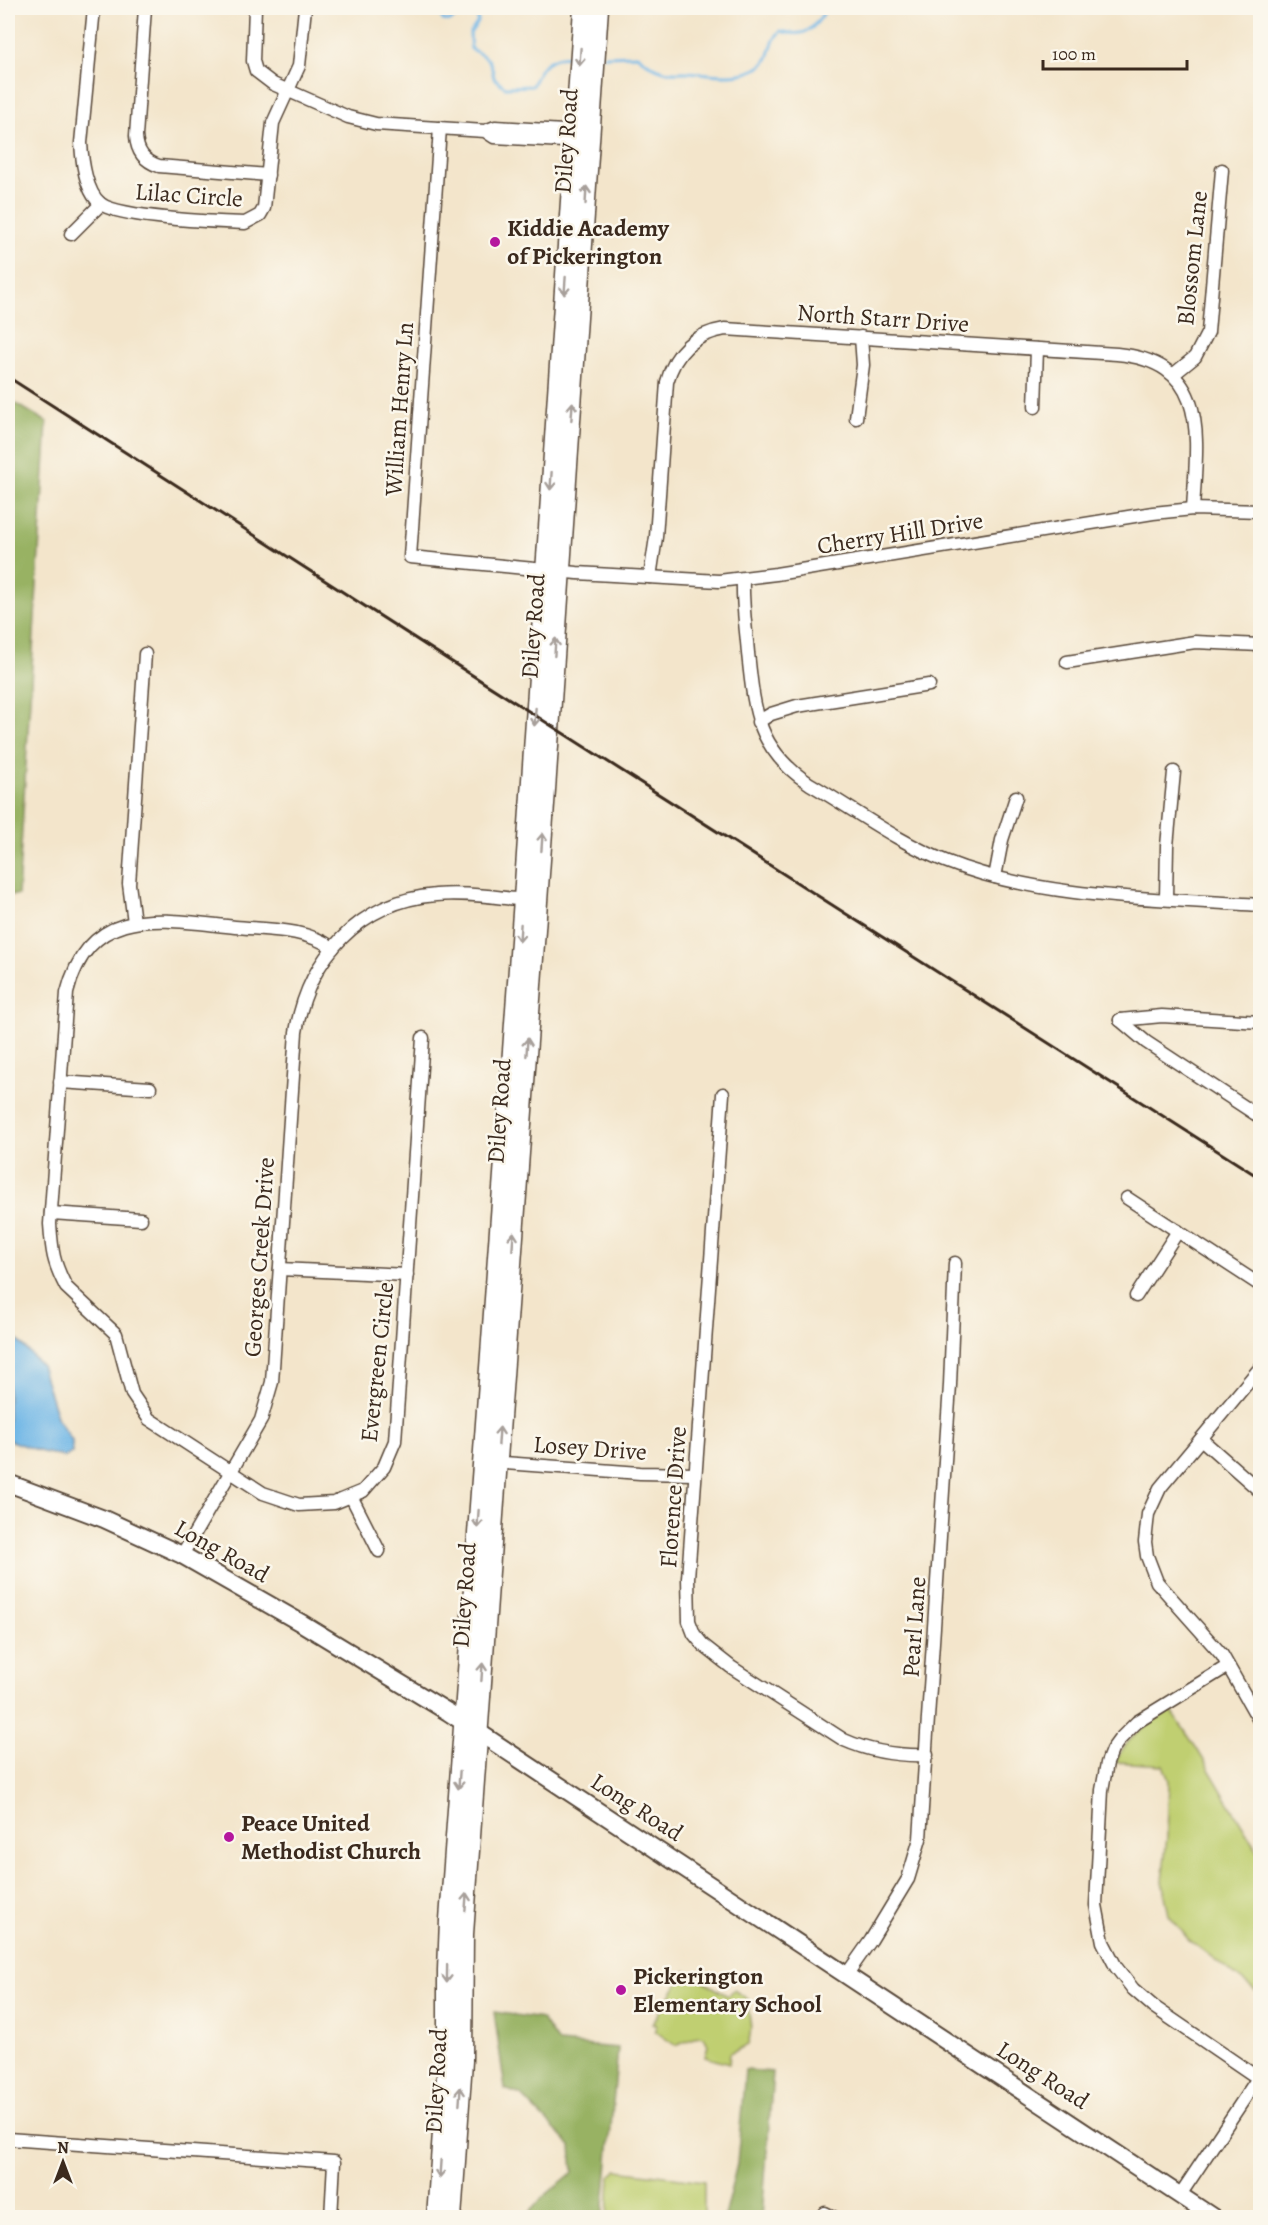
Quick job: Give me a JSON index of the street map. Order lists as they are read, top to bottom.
{
  "streets": {
    "highway": ["Diley Road"],
    "main road": ["Long Road"],
    "street": [
      "Lilac Circle",
      "Blossom Lane",
      "North Starr Drive",
      "William Henry Ln",
      "Cherry Hill Drive",
      "Georges Creek Drive",
      "Evergreen Circle",
      "Losey Drive",
      "Florence Drive",
      "Pearl Lane"
    ]
  },
  "crossings": [
    ["Diley Road", "William Henry Ln"],
    ["Diley Road", "Cherry Hill Drive"],
    ["Diley Road", "Losey Drive"],
    ["Diley Road", "Long Road"],
    ["Blossom Lane", "North Starr Drive"],
    ["North Starr Drive", "Cherry Hill Drive"],
    ["William Henry Ln", "Cherry Hill Drive"],
    ["Georges Creek Drive", "Evergreen Circle"],
    ["Georges Creek Drive", "Long Road"],
    ["Losey Drive", "Florence Drive"],
    ["Florence Drive", "Pearl Lane"],
    ["Long Road", "Pearl Lane"]
  ],
  "places": ["Kiddie Academy of Pickerington", "Peace United Methodist Church", "Pickerington Elementary School"],
  "scale_bar": "100 m",
  "north": "top"
}
